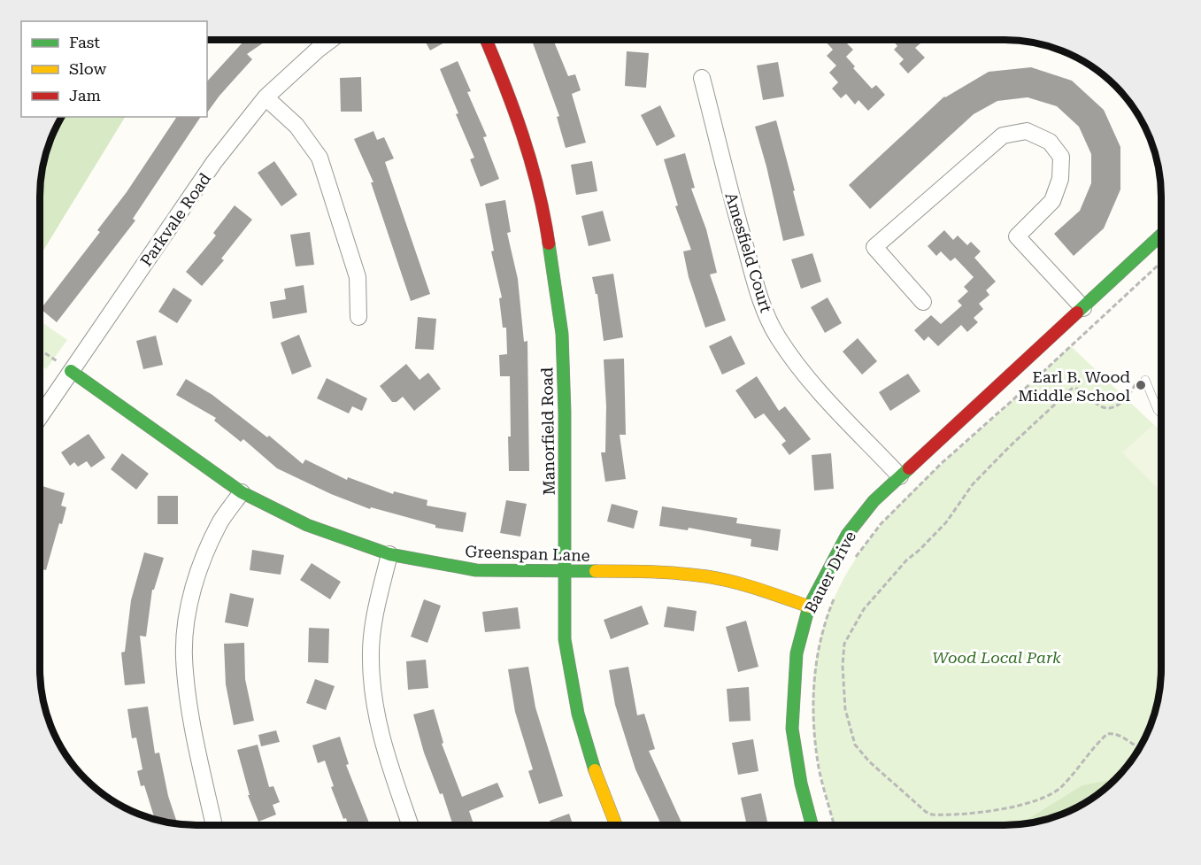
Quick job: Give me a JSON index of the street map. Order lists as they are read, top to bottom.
{
  "streets": {
    "street": [
      "Parkvale Road",
      "Amesfield Court",
      "Manorfield Road",
      "Greenspan Lane",
      "Bauer Drive"
    ]
  },
  "crossings": [
    ["Parkvale Road", "Greenspan Lane"],
    ["Amesfield Court", "Bauer Drive"],
    ["Manorfield Road", "Greenspan Lane"],
    ["Greenspan Lane", "Bauer Drive"]
  ],
  "parks": ["Wood Local Park"],
  "places": ["Earl B. Wood Middle School"],
  "legend": ["Fast", "Slow", "Jam"]
}
